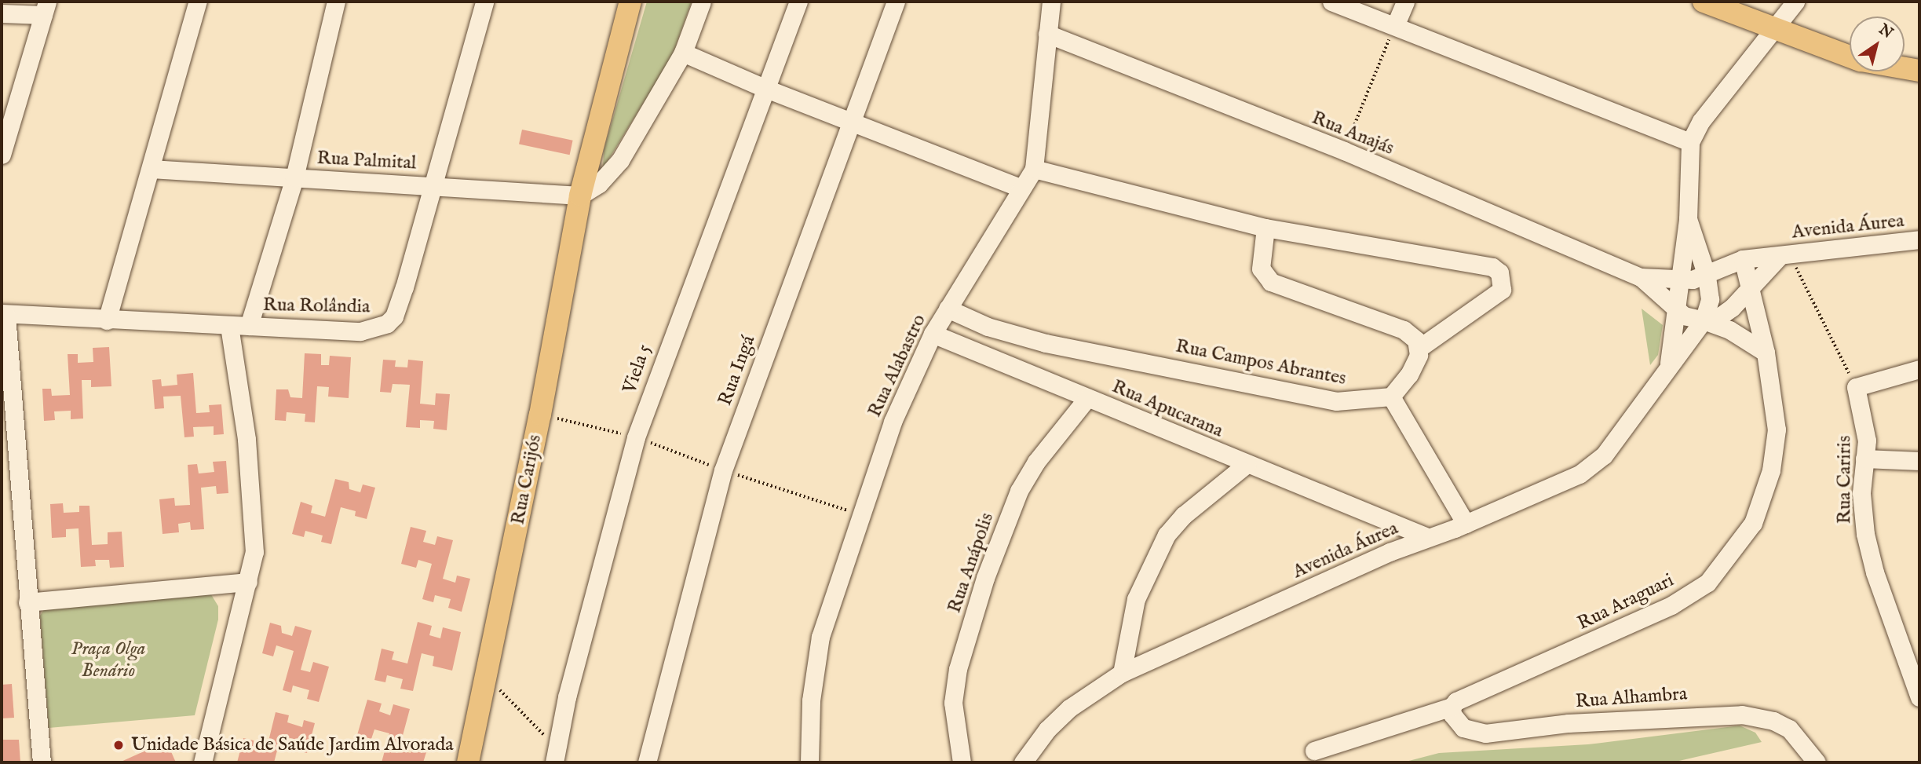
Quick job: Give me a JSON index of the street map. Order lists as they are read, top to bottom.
{
  "streets": {
    "main road": ["Rua Carijós"],
    "street": [
      "Rua Anajás",
      "Rua Palmital",
      "Avenida Áurea",
      "Rua Rolândia",
      "Rua Campos Abrantes",
      "Rua Alabastro",
      "Viela 5",
      "Rua Ingá",
      "Rua Apucarana",
      "Rua Cariris",
      "Rua Anápolis",
      "Rua Araguari",
      "Rua Alhambra"
    ]
  },
  "crossings": [
    ["Rua Anajás", "Avenida Áurea"],
    ["Rua Anajás", "Rua Alabastro"],
    ["Rua Palmital", "Rua Rolândia"],
    ["Rua Palmital", "Rua Carijós"],
    ["Avenida Áurea", "Rua Apucarana"],
    ["Avenida Áurea", "Rua Araguari"],
    ["Rua Campos Abrantes", "Rua Alabastro"],
    ["Rua Alabastro", "Rua Apucarana"],
    ["Rua Apucarana", "Rua Anápolis"],
    ["Rua Araguari", "Rua Alhambra"]
  ],
  "parks": ["Praça Olga Benário"],
  "places": ["Unidade Básica de Saúde Jardim Alvorada"],
  "north": "top right"
}
